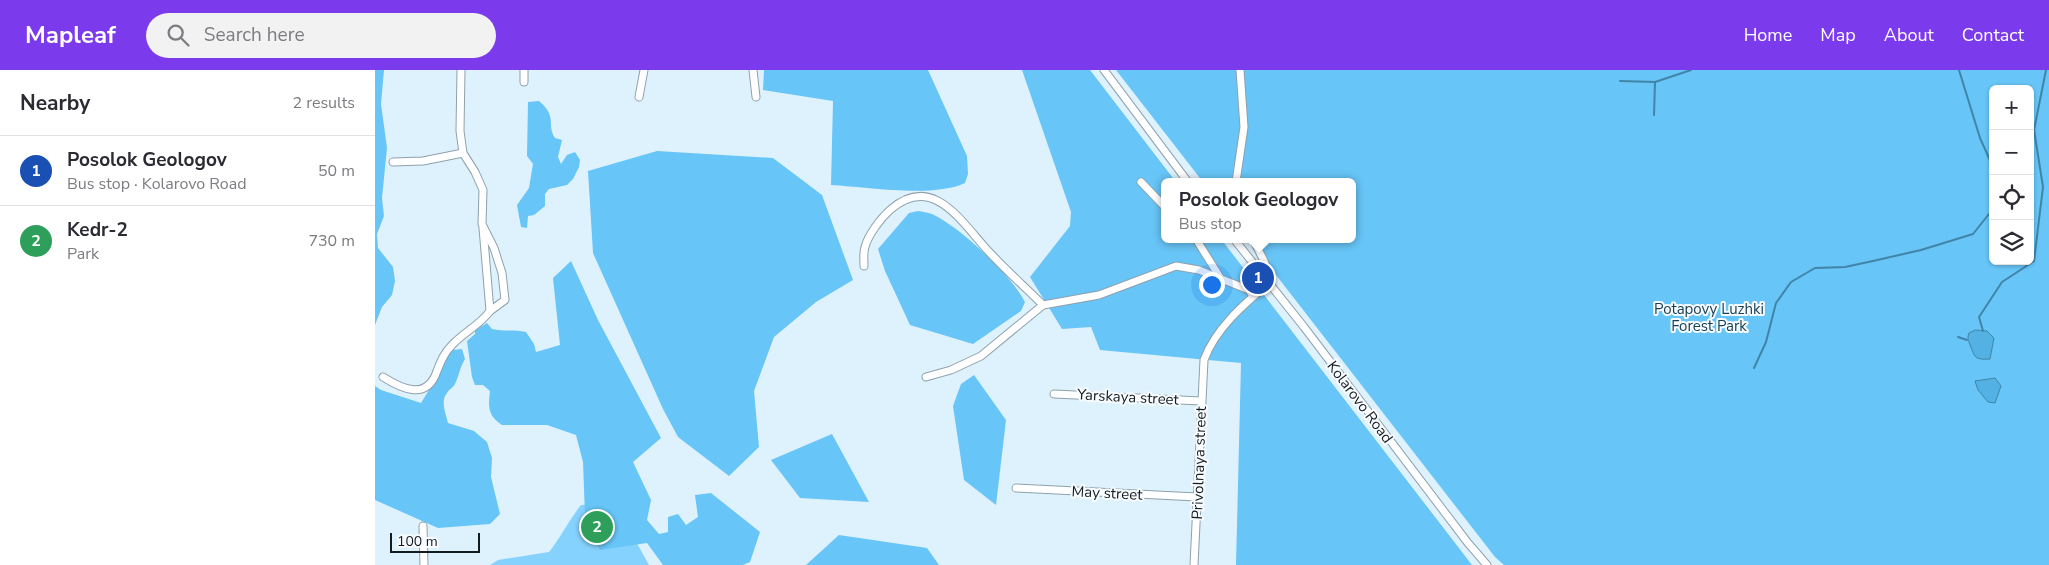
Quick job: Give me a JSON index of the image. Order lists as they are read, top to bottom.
{
  "streets": {
    "street": [
      "Yarskaya street",
      "Kolarovo Road",
      "Privolnaya street",
      "May street"
    ]
  },
  "crossings": [
    ["Yarskaya street", "Privolnaya street"],
    ["Kolarovo Road", "Privolnaya street"],
    ["Privolnaya street", "May street"]
  ],
  "parks": ["Potapovy Luzhki Forest Park"],
  "scale_bar": "100 m",
  "page": {
    "header": "Mapleaf",
    "search": "Search here",
    "nav": [
      "Home",
      "Map",
      "About",
      "Contact"
    ],
    "heading": ["Nearby", "2 results"],
    "map_buttons": ["+", "−"],
    "list": [
      {
        "mark": "1",
        "name": "Posolok Geologov",
        "note": "Bus stop · Kolarovo Road",
        "value": "50 m"
      },
      {
        "mark": "2",
        "name": "Kedr-2",
        "note": "Park",
        "value": "730 m"
      }
    ],
    "popup": ["Posolok Geologov", "Bus stop"],
    "pins": ["1", "2"],
    "scale": "100 m"
  }
}
